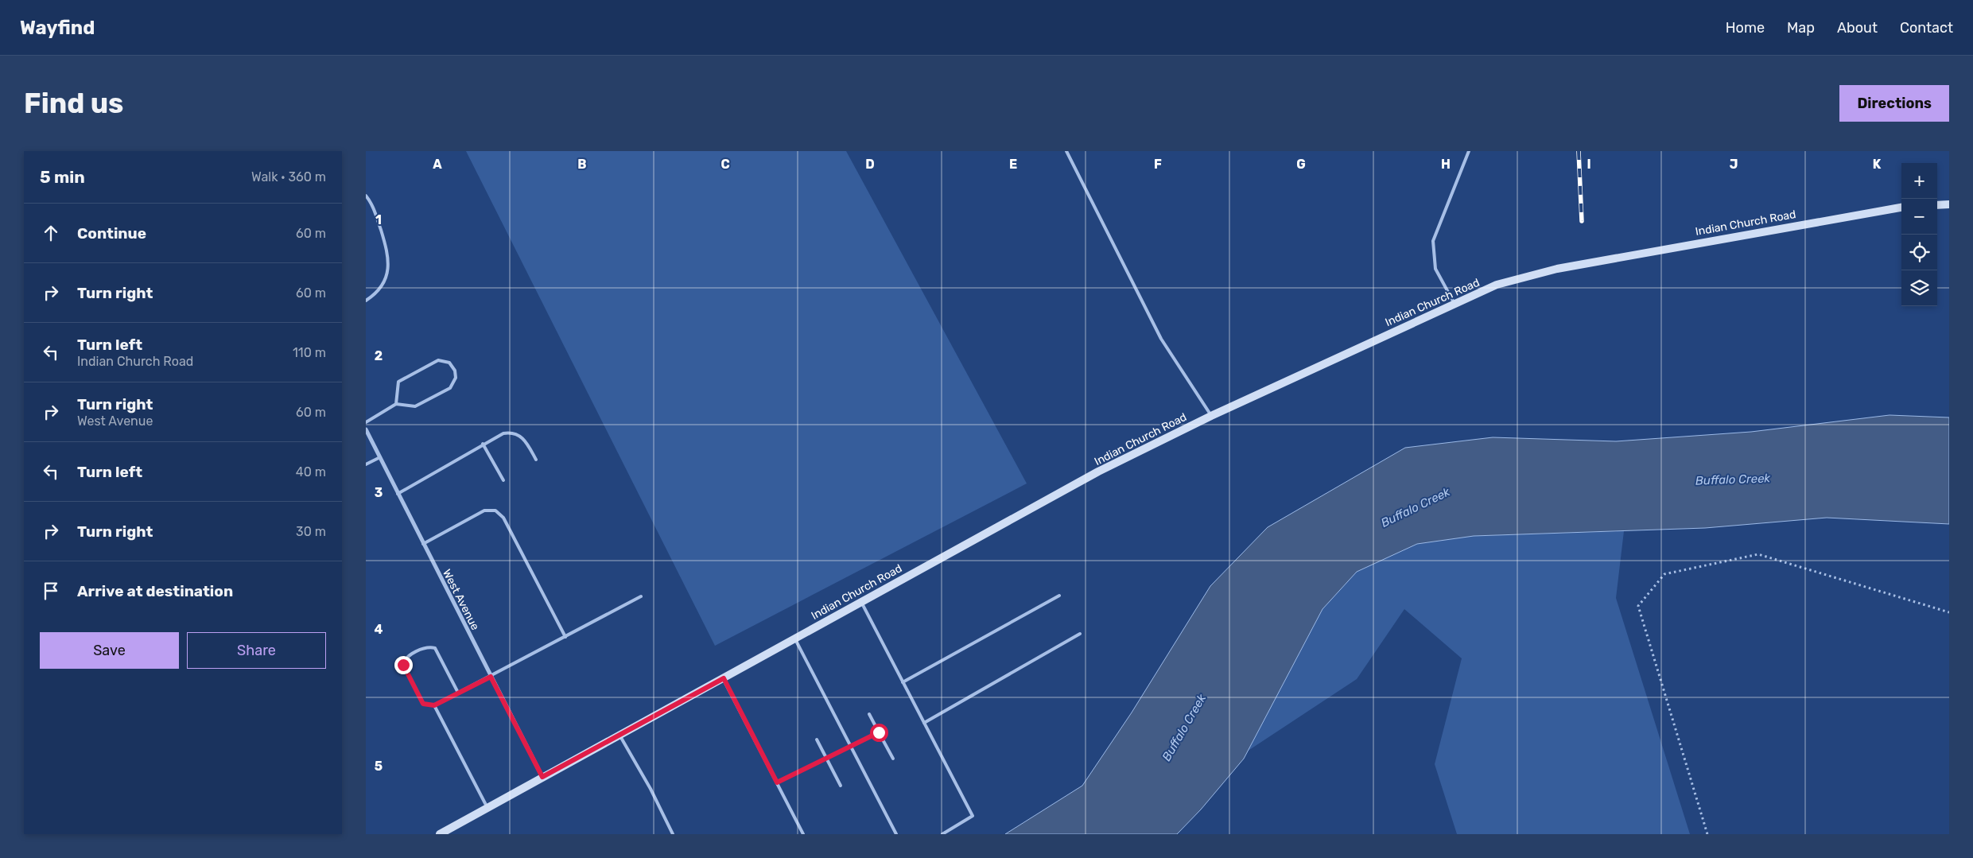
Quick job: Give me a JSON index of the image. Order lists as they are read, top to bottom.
{
  "streets": {
    "street": ["Indian Church Road", "West Avenue"]
  },
  "crossings": [
    ["Indian Church Road", "West Avenue"]
  ],
  "water": ["Buffalo Creek"],
  "page": {
    "header": "Wayfind",
    "nav": [
      "Home",
      "Map",
      "About",
      "Contact"
    ],
    "buttons": [
      "Directions",
      ["Save", "Share"]
    ],
    "title": "Find us",
    "heading": ["5 min", "Walk · 360 m"],
    "map_buttons": ["+", "−"],
    "list": [
      ["Continue", "60 m"],
      ["Turn right", "60 m"],
      ["Turn left", "Indian Church Road", "110 m"],
      ["Turn right", "West Avenue", "60 m"],
      ["Turn left", "40 m"],
      ["Turn right", "30 m"],
      "Arrive at destination"
    ]
  },
  "grid": {
    "columns": [
      "A",
      "B",
      "C",
      "D",
      "E",
      "F",
      "G",
      "H",
      "I",
      "J",
      "K"
    ],
    "rows": [
      "1",
      "2",
      "3",
      "4",
      "5"
    ]
  }
}
